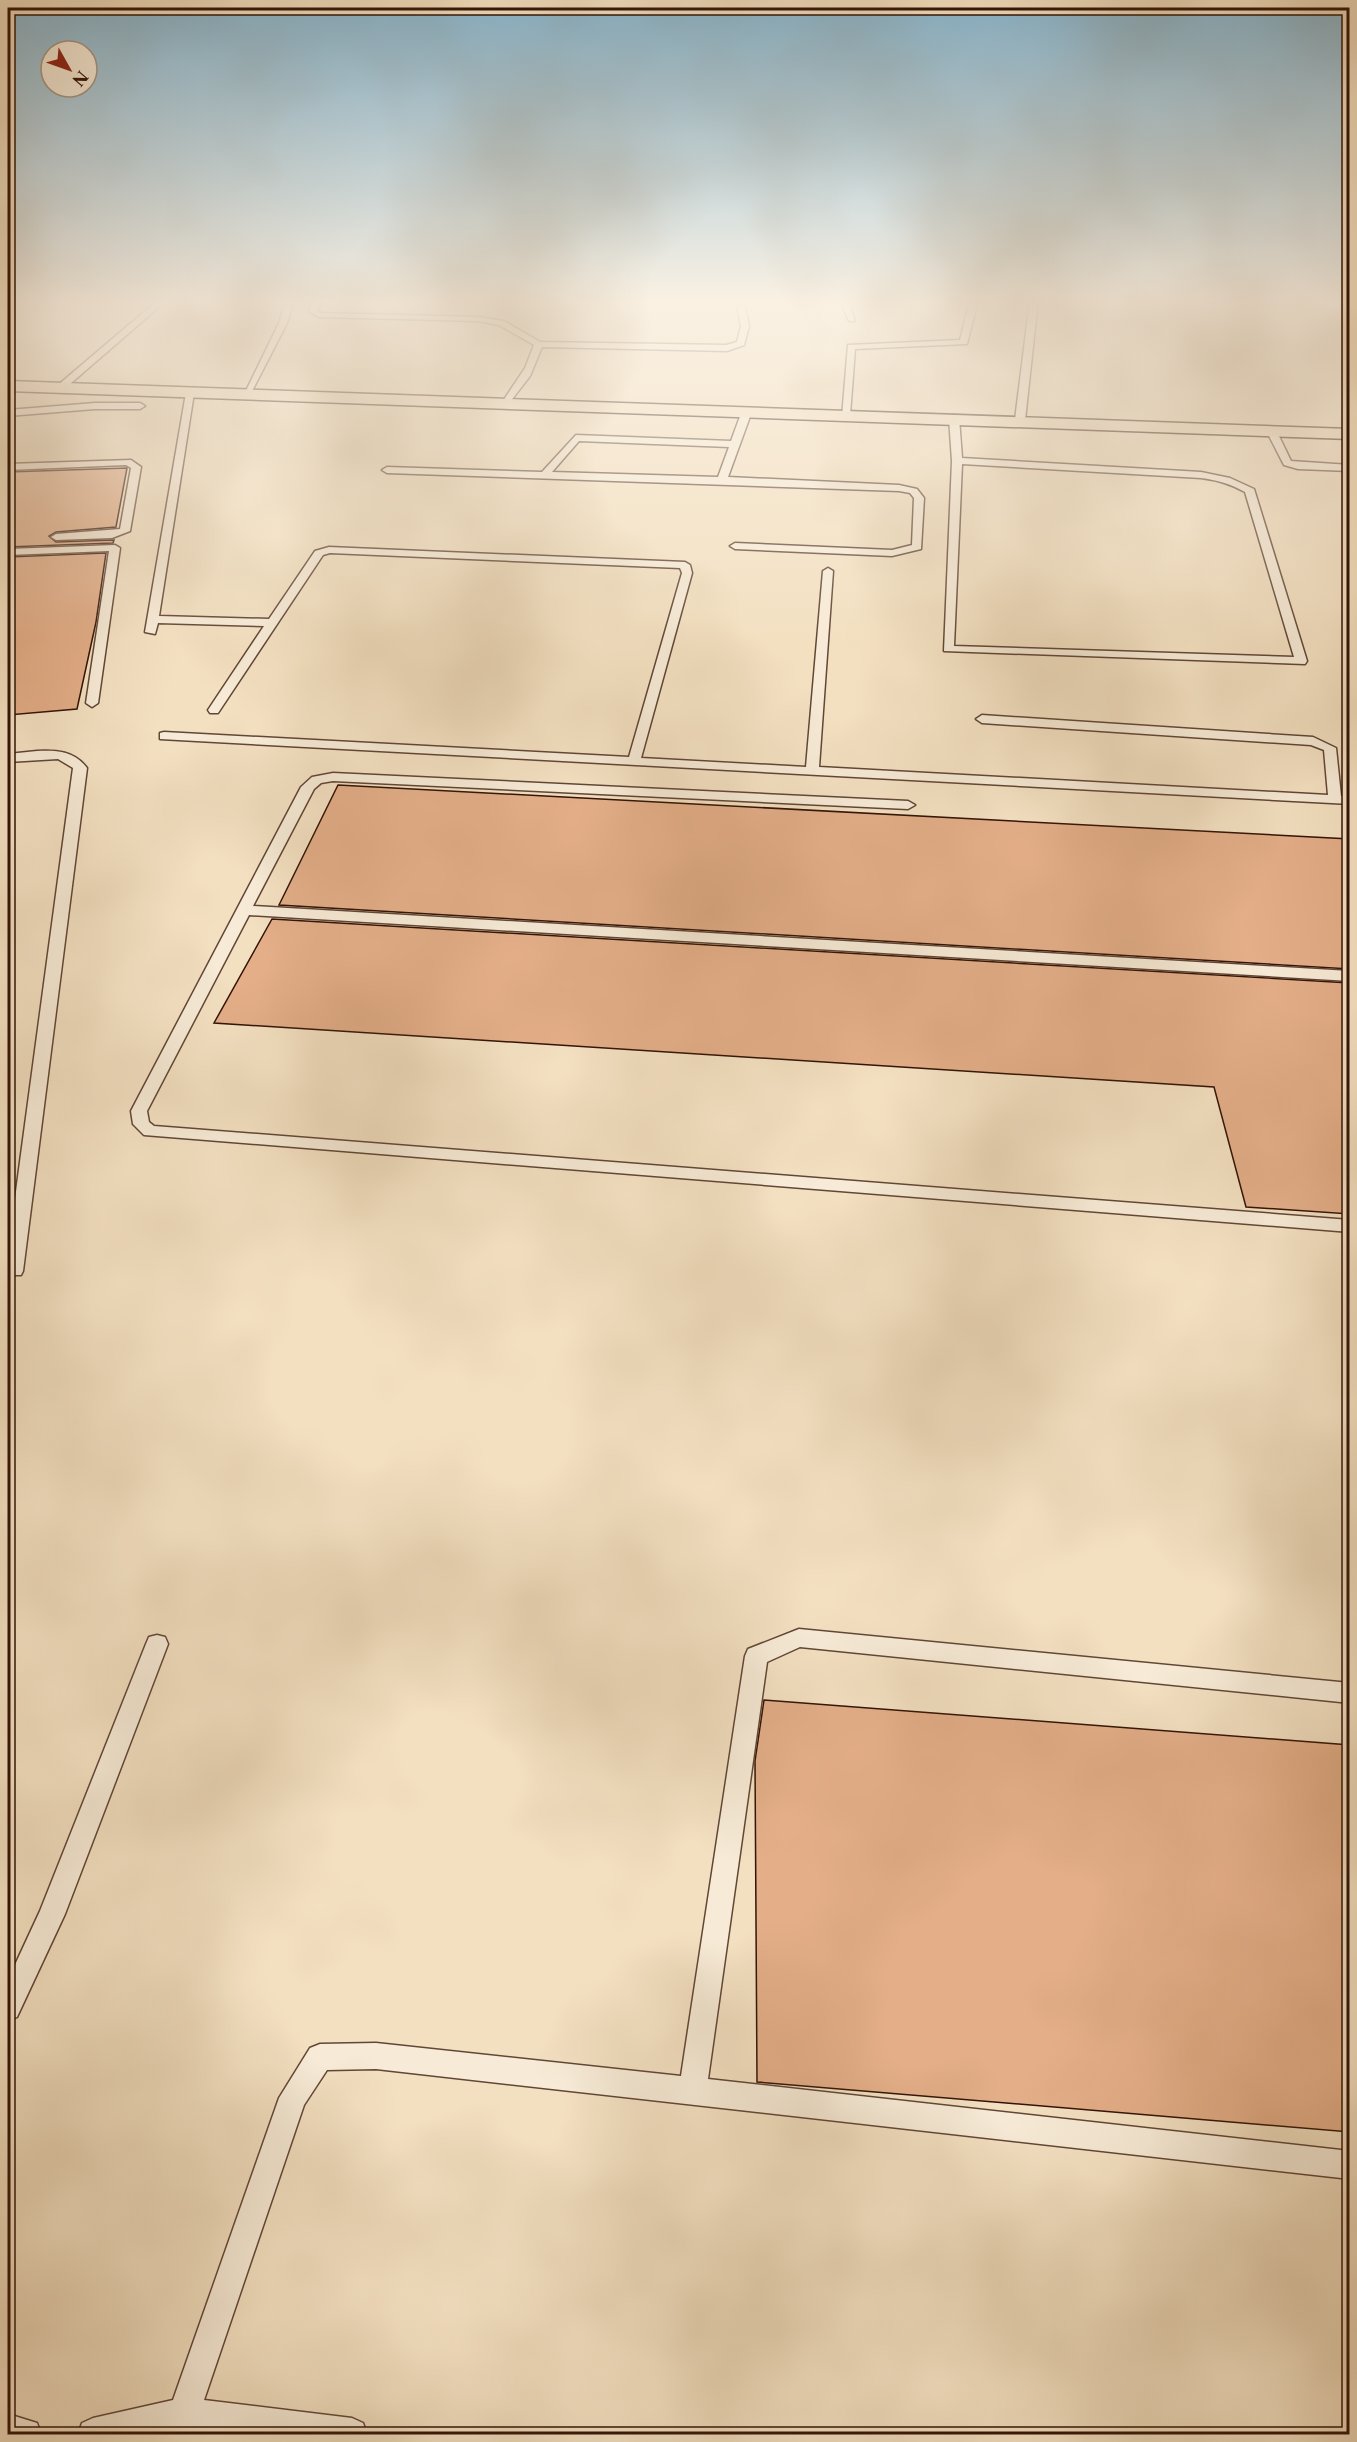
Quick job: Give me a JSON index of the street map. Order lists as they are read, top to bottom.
{
  "north": "bottom right"
}
